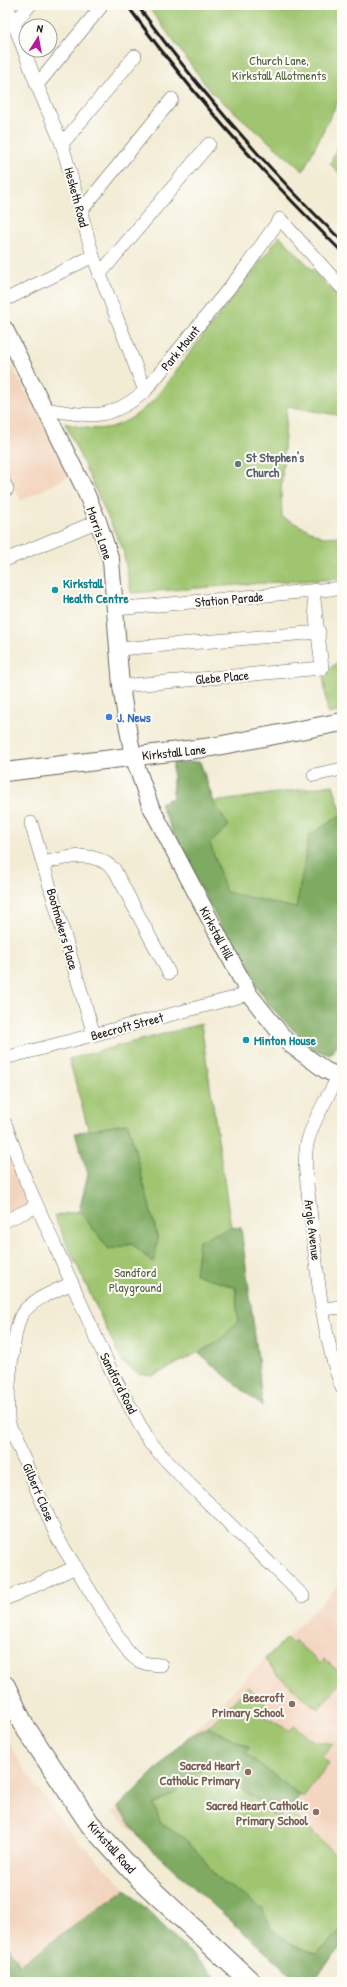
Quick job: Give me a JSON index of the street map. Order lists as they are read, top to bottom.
{
  "streets": {
    "main road": ["Kirkstall Lane", "Kirkstall Road"],
    "street": [
      "Hesketh Road",
      "Park Mount",
      "Morris Lane",
      "Station Parade",
      "Glebe Place",
      "Bootmakers Place",
      "Kirkstall Hill",
      "Beecroft Street",
      "Argie Avenue",
      "Sandford Road",
      "Gilbert Close"
    ]
  },
  "crossings": [
    ["Hesketh Road", "Park Mount"],
    ["Park Mount", "Morris Lane"],
    ["Morris Lane", "Station Parade"],
    ["Morris Lane", "Glebe Place"],
    ["Morris Lane", "Kirkstall Lane"],
    ["Morris Lane", "Kirkstall Hill"],
    ["Kirkstall Lane", "Kirkstall Hill"],
    ["Bootmakers Place", "Beecroft Street"],
    ["Kirkstall Hill", "Beecroft Street"],
    ["Kirkstall Hill", "Argie Avenue"],
    ["Sandford Road", "Gilbert Close"]
  ],
  "parks": ["Church Lane, Kirkstall Allotments", "Sandford Playground"],
  "places": [
    "St Stephen's Church",
    "Kirkstall Health Centre",
    "J. News",
    "Minton House",
    "Beecroft Primary School",
    "Sacred Heart Catholic Primary",
    "Sacred Heart Catholic Primary School"
  ],
  "north": "top"
}
